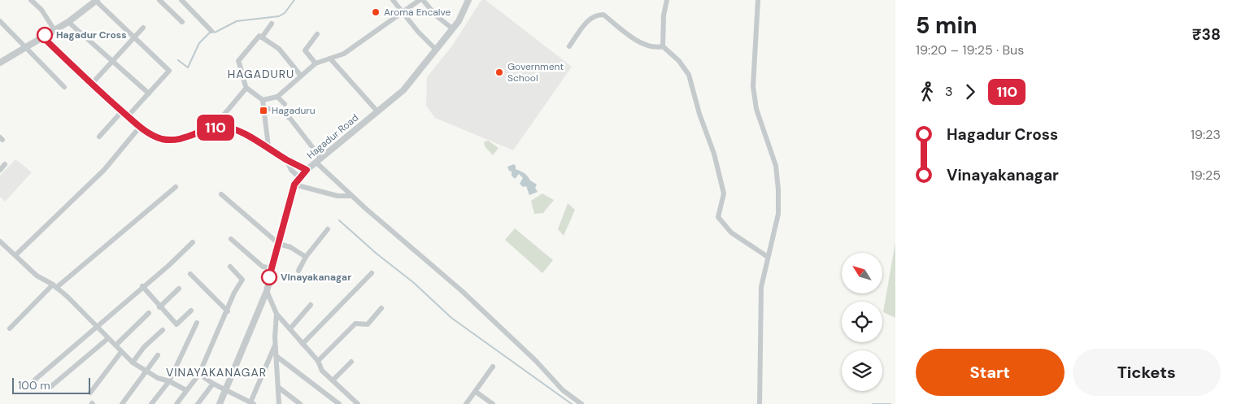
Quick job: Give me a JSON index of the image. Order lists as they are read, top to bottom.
{
  "streets": {
    "street": ["Hagadur Road"]
  },
  "districts": ["HAGADURU", "VINAYAKANAGAR"],
  "places": {
    "other": [
      "Aroma Encalve",
      "Hagadur Cross",
      "Government School",
      "Vinayakanagar"
    ],
    "transit": ["Hagaduru"]
  },
  "lines": ["bus line 110"],
  "scale_bar": "100 m",
  "north": "top left",
  "page": {
    "on_map": "110",
    "heading": ["5 min", "19:20 – 19:25 · Bus", "₹38"],
    "legs": ["3", "110"],
    "list": [
      {
        "name": "Hagadur Cross",
        "value": "19:23"
      },
      {
        "name": "Vinayakanagar",
        "value": "19:25"
      }
    ],
    "buttons": ["Start", "Tickets"],
    "scale": "100 m"
  }
}
